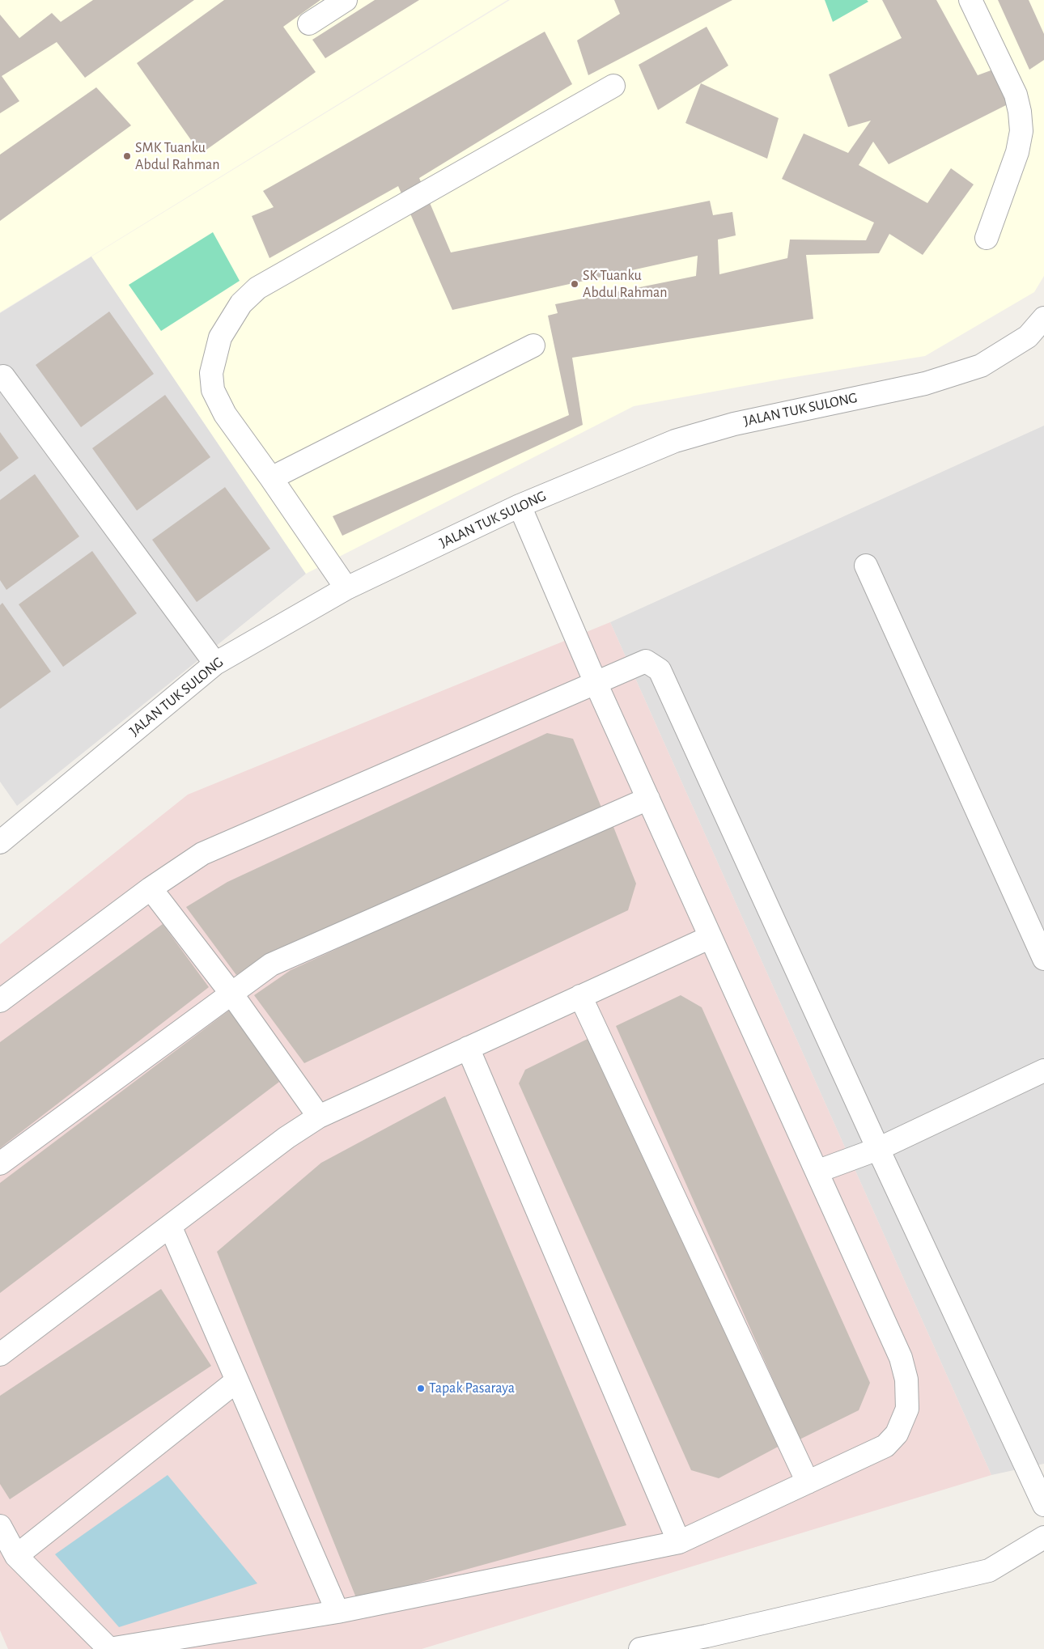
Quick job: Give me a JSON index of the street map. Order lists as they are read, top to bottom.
{
  "streets": {
    "street": ["JALAN TUK SULONG"]
  },
  "places": ["SMK Tuanku Abdul Rahman", "SK Tuanku Abdul Rahman", "Tapak Pasaraya"]
}
